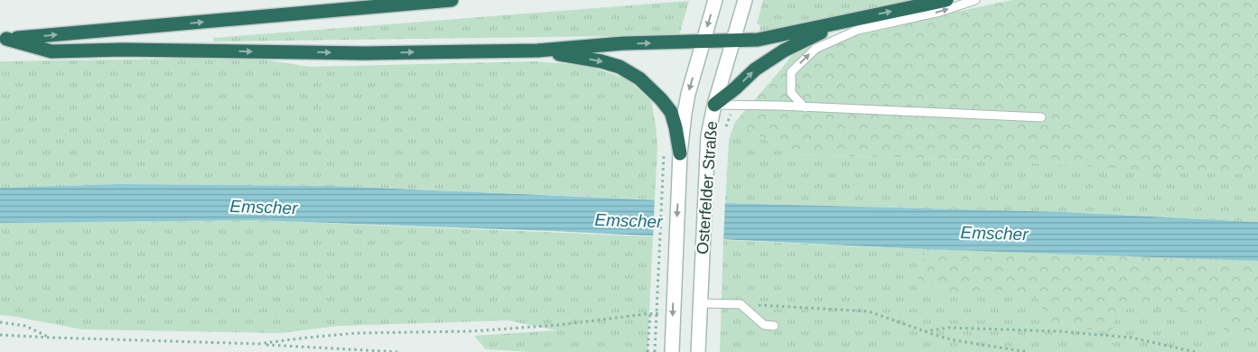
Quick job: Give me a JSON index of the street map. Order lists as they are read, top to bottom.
{
  "streets": {
    "main road": ["Osterfelder Straße"]
  },
  "water": ["Emscher"]
}
